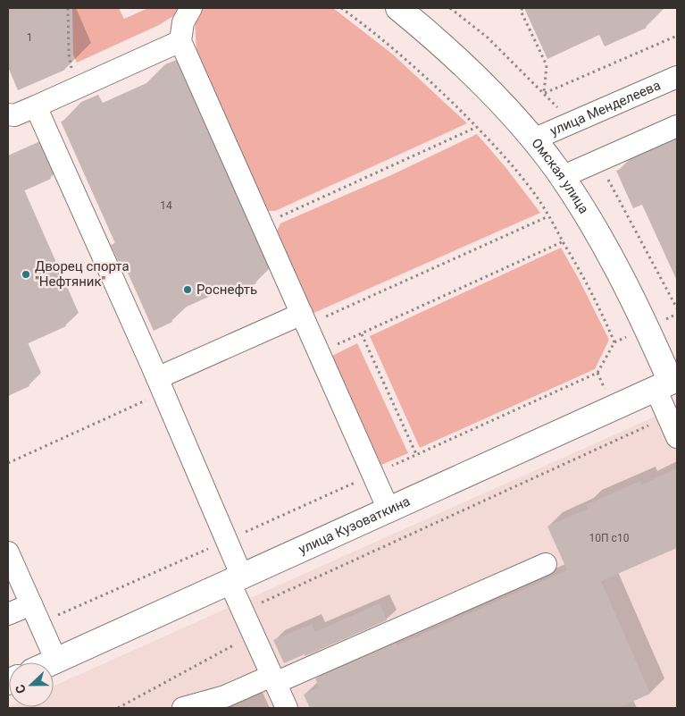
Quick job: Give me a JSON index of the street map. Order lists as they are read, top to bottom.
{
  "streets": {
    "main road": ["Омская улица", "улица Кузоваткина"],
    "street": ["улица Менделеева"]
  },
  "crossings": [
    ["улица Менделеева", "Омская улица"],
    ["Омская улица", "улица Кузоваткина"]
  ],
  "places": ["Дворец спорта \"Нефтяник\"", "Роснефть"],
  "house_numbers": ["1", "14", "10П с10"],
  "north": "left"
}
